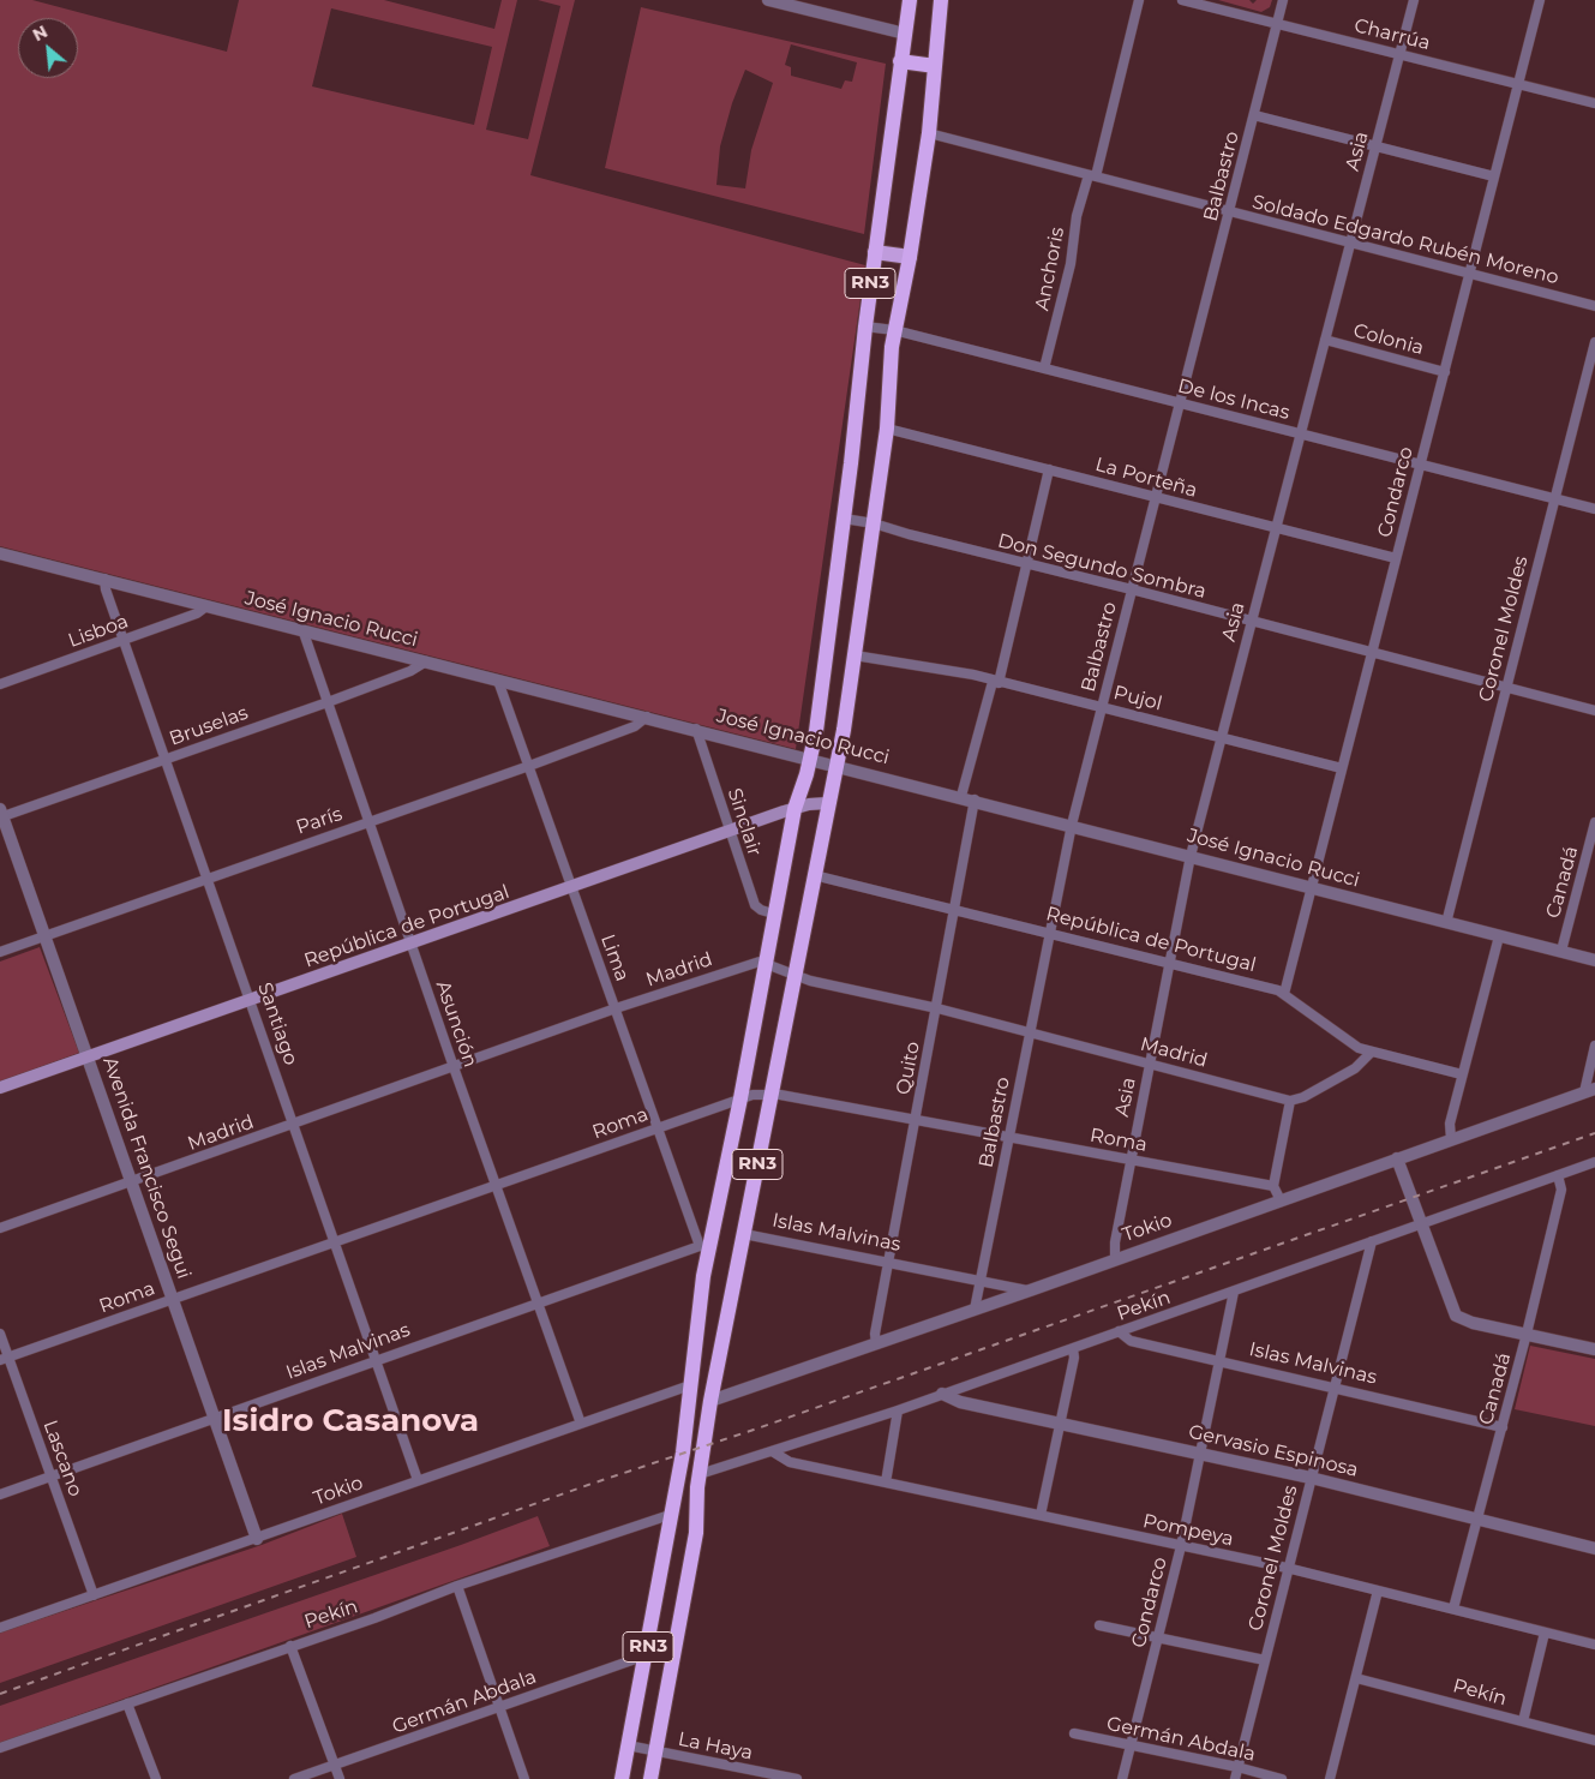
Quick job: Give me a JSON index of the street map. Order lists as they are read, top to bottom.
{
  "streets": {
    "highway": ["RN3"],
    "main road": ["República de Portugal"],
    "street": [
      "Charrúa",
      "Asia",
      "Balbastro",
      "Soldado Edgardo Rubén Moreno",
      "Anchoris",
      "Colonia",
      "De los Incas",
      "La Porteña",
      "Condarco",
      "Don Segundo Sombra",
      "José Ignacio Rucci",
      "Coronel Moldes",
      "Lisboa",
      "Pujol",
      "Bruselas",
      "París",
      "Sinclair",
      "Canadá",
      "Lima",
      "Madrid",
      "Santiago",
      "Asunción",
      "Quito",
      "Roma",
      "Avenida Francisco Segui",
      "Tokio",
      "Islas Malvinas",
      "Pekín",
      "Gervasio Espinosa",
      "Lascano",
      "Pompeya",
      "Germán Abdala",
      "La Haya"
    ]
  },
  "crossings": [
    ["Charrúa", "Asia"],
    ["Charrúa", "Balbastro"],
    ["Charrúa", "Condarco"],
    ["Asia", "Soldado Edgardo Rubén Moreno"],
    ["Asia", "Colonia"],
    ["Asia", "De los Incas"],
    ["Asia", "La Porteña"],
    ["Asia", "Don Segundo Sombra"],
    ["Asia", "José Ignacio Rucci"],
    ["Asia", "Pujol"],
    ["Asia", "República de Portugal"],
    ["Asia", "Madrid"],
    ["Asia", "Roma"],
    ["Asia", "Tokio"],
    ["Balbastro", "Soldado Edgardo Rubén Moreno"],
    ["Balbastro", "De los Incas"],
    ["Balbastro", "La Porteña"],
    ["Balbastro", "Don Segundo Sombra"],
    ["Balbastro", "José Ignacio Rucci"],
    ["Balbastro", "Pujol"],
    ["Balbastro", "República de Portugal"],
    ["Balbastro", "Madrid"],
    ["Balbastro", "Roma"],
    ["Balbastro", "Tokio"],
    ["Balbastro", "Islas Malvinas"],
    ["Soldado Edgardo Rubén Moreno", "Anchoris"],
    ["Soldado Edgardo Rubén Moreno", "RN3"],
    ["Soldado Edgardo Rubén Moreno", "Condarco"],
    ["Anchoris", "De los Incas"],
    ["RN3", "De los Incas"],
    ["RN3", "La Porteña"],
    ["RN3", "Don Segundo Sombra"],
    ["RN3", "José Ignacio Rucci"],
    ["RN3", "Pujol"],
    ["RN3", "Sinclair"],
    ["RN3", "República de Portugal"],
    ["RN3", "Lima"],
    ["RN3", "Madrid"],
    ["RN3", "Roma"],
    ["RN3", "Tokio"],
    ["RN3", "Islas Malvinas"],
    ["RN3", "Pekín"],
    ["RN3", "Germán Abdala"],
    ["RN3", "La Haya"],
    ["Colonia", "Condarco"],
    ["De los Incas", "Condarco"],
    ["De los Incas", "Coronel Moldes"],
    ["La Porteña", "Condarco"],
    ["Condarco", "Don Segundo Sombra"],
    ["Condarco", "José Ignacio Rucci"],
    ["Condarco", "Pujol"],
    ["Condarco", "República de Portugal"],
    ["Condarco", "Islas Malvinas"],
    ["Condarco", "Pekín"],
    ["Condarco", "Gervasio Espinosa"],
    ["Condarco", "Pompeya"],
    ["Condarco", "Germán Abdala"],
    ["Don Segundo Sombra", "Coronel Moldes"],
    ["José Ignacio Rucci", "Coronel Moldes"],
    ["José Ignacio Rucci", "Lisboa"],
    ["José Ignacio Rucci", "Bruselas"],
    ["José Ignacio Rucci", "París"],
    ["José Ignacio Rucci", "Sinclair"],
    ["José Ignacio Rucci", "Canadá"],
    ["José Ignacio Rucci", "Lima"],
    ["José Ignacio Rucci", "Santiago"],
    ["José Ignacio Rucci", "Asunción"],
    ["José Ignacio Rucci", "Quito"],
    ["Coronel Moldes", "Islas Malvinas"],
    ["Coronel Moldes", "Pekín"],
    ["Coronel Moldes", "Gervasio Espinosa"],
    ["Coronel Moldes", "Pompeya"],
    ["Coronel Moldes", "Germán Abdala"],
    ["Lisboa", "Santiago"],
    ["Bruselas", "Santiago"],
    ["Bruselas", "Asunción"],
    ["Bruselas", "Avenida Francisco Segui"],
    ["París", "Lima"],
    ["París", "Santiago"],
    ["París", "Asunción"],
    ["París", "Avenida Francisco Segui"],
    ["Sinclair", "República de Portugal"],
    ["Canadá", "Islas Malvinas"],
    ["Canadá", "Pekín"],
    ["Canadá", "Gervasio Espinosa"],
    ["Canadá", "Pompeya"],
    ["República de Portugal", "Lima"],
    ["República de Portugal", "Santiago"],
    ["República de Portugal", "Asunción"],
    ["República de Portugal", "Quito"],
    ["República de Portugal", "Avenida Francisco Segui"],
    ["Lima", "Madrid"],
    ["Lima", "Roma"],
    ["Lima", "Islas Malvinas"],
    ["Madrid", "Santiago"],
    ["Madrid", "Asunción"],
    ["Madrid", "Quito"],
    ["Madrid", "Avenida Francisco Segui"],
    ["Santiago", "Roma"],
    ["Santiago", "Tokio"],
    ["Santiago", "Islas Malvinas"],
    ["Asunción", "Roma"],
    ["Asunción", "Tokio"],
    ["Asunción", "Islas Malvinas"],
    ["Quito", "Roma"],
    ["Quito", "Tokio"],
    ["Quito", "Islas Malvinas"],
    ["Roma", "Avenida Francisco Segui"],
    ["Roma", "Lascano"],
    ["Avenida Francisco Segui", "Tokio"],
    ["Avenida Francisco Segui", "Islas Malvinas"],
    ["Tokio", "Islas Malvinas"],
    ["Tokio", "Lascano"],
    ["Islas Malvinas", "Pekín"],
    ["Islas Malvinas", "Lascano"],
    ["Pekín", "Gervasio Espinosa"],
    ["Pekín", "Pompeya"]
  ],
  "districts": ["Isidro Casanova"],
  "north": "top left"
}
